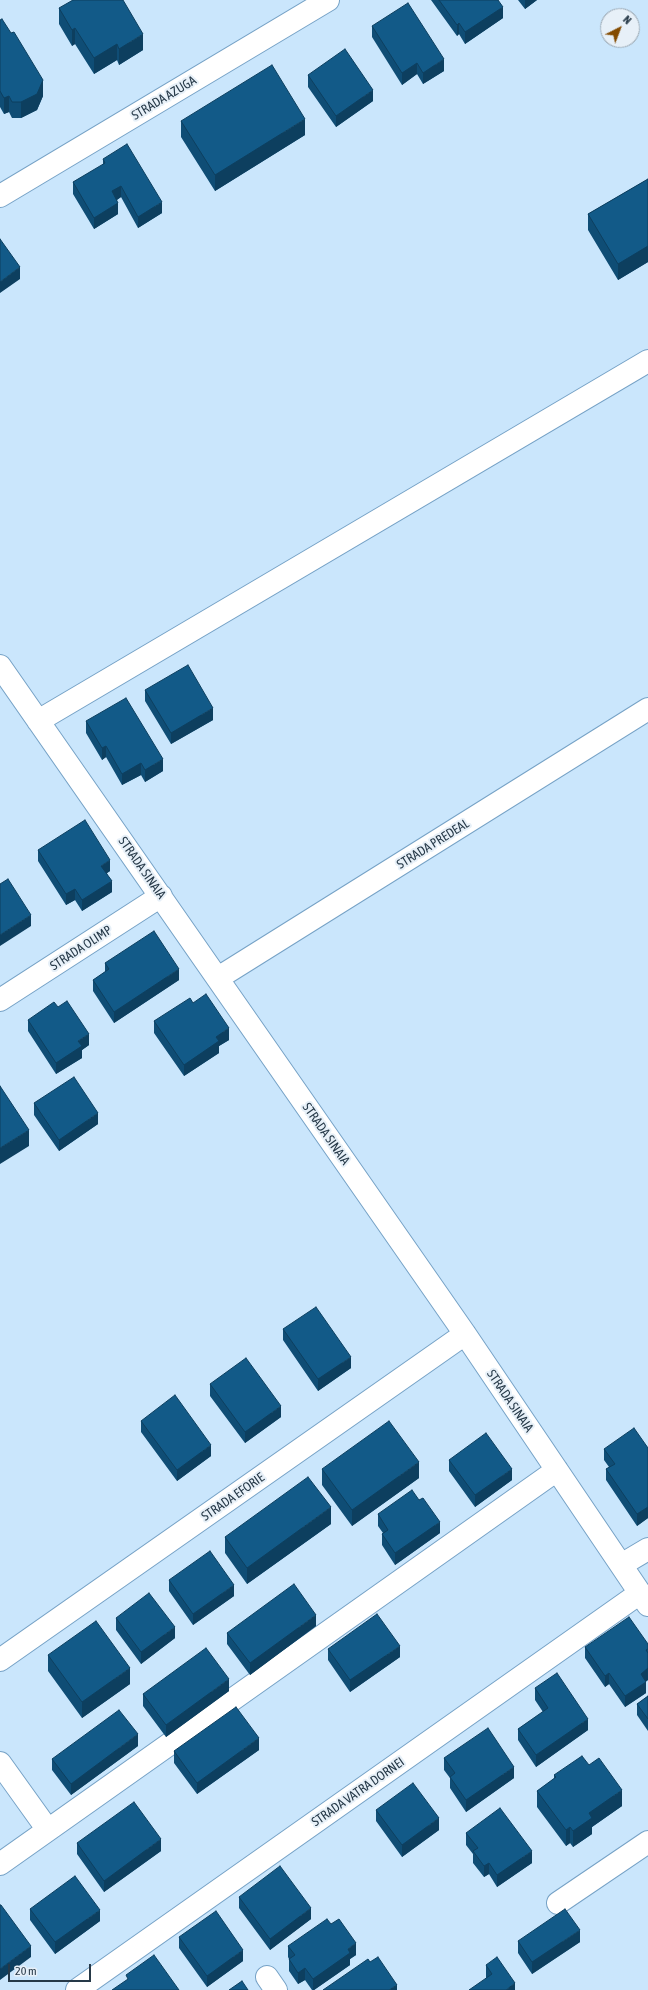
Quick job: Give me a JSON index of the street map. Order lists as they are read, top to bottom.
{
  "streets": {
    "street": [
      "STRADA AZUGA",
      "STRADA PREDEAL",
      "STRADA SINAIA",
      "STRADA OLIMP",
      "STRADA EFORIE",
      "STRADA VATRA DORNEI"
    ]
  },
  "crossings": [
    ["STRADA PREDEAL", "STRADA SINAIA"],
    ["STRADA SINAIA", "STRADA OLIMP"],
    ["STRADA SINAIA", "STRADA EFORIE"],
    ["STRADA SINAIA", "STRADA VATRA DORNEI"]
  ],
  "scale_bar": "20 m",
  "north": "top right"
}
